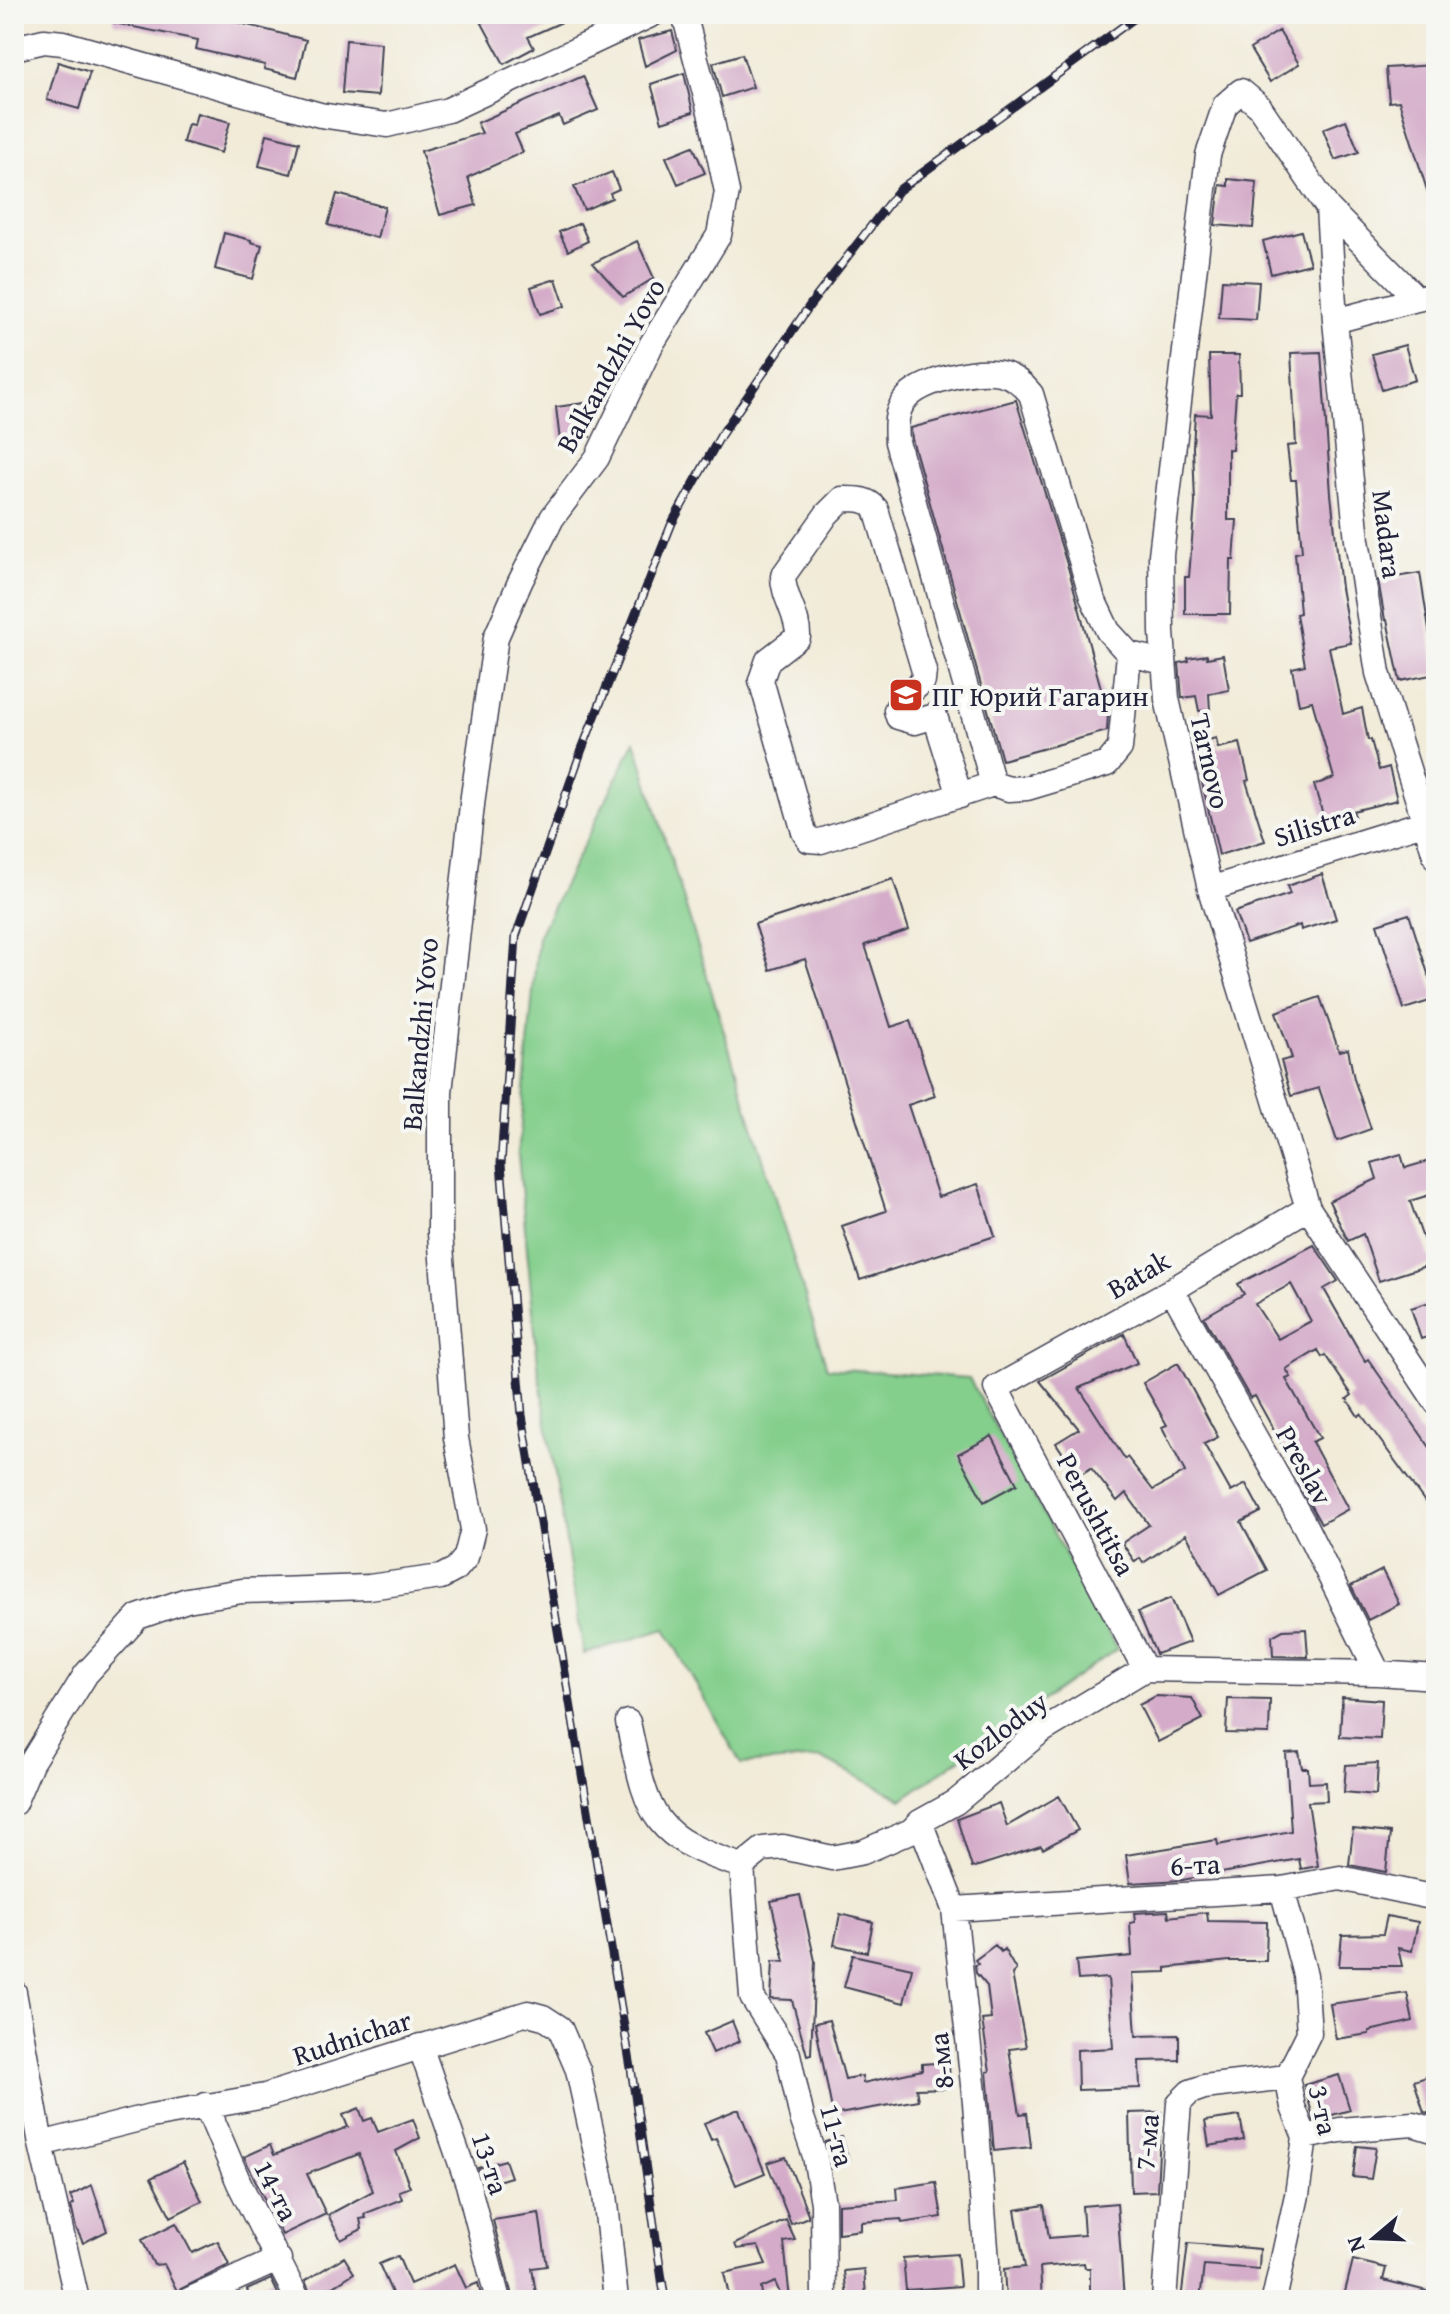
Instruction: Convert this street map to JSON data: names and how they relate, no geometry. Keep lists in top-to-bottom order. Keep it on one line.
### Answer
{"streets":{"street":["Balkandzhi Yovo","Madara","Tarnovo","Silistra","Batak","Preslav","Perushtitsa","Kozloduy","6-та","Rudnichar","8-ма","3-та","11-та","7-ма","13-та","14-та"]},"crossings":[["Madara","Tarnovo"],["Madara","Silistra"],["Tarnovo","Silistra"],["Tarnovo","Batak"],["Batak","Preslav"],["Batak","Perushtitsa"],["Perushtitsa","Kozloduy"],["Kozloduy","8-ма"],["Kozloduy","11-та"],["6-та","8-ма"],["6-та","3-та"],["Rudnichar","13-та"],["Rudnichar","14-та"],["3-та","7-ма"]],"places":{"school or university":["ПГ Юрий Гагарин"]},"north":"left"}
